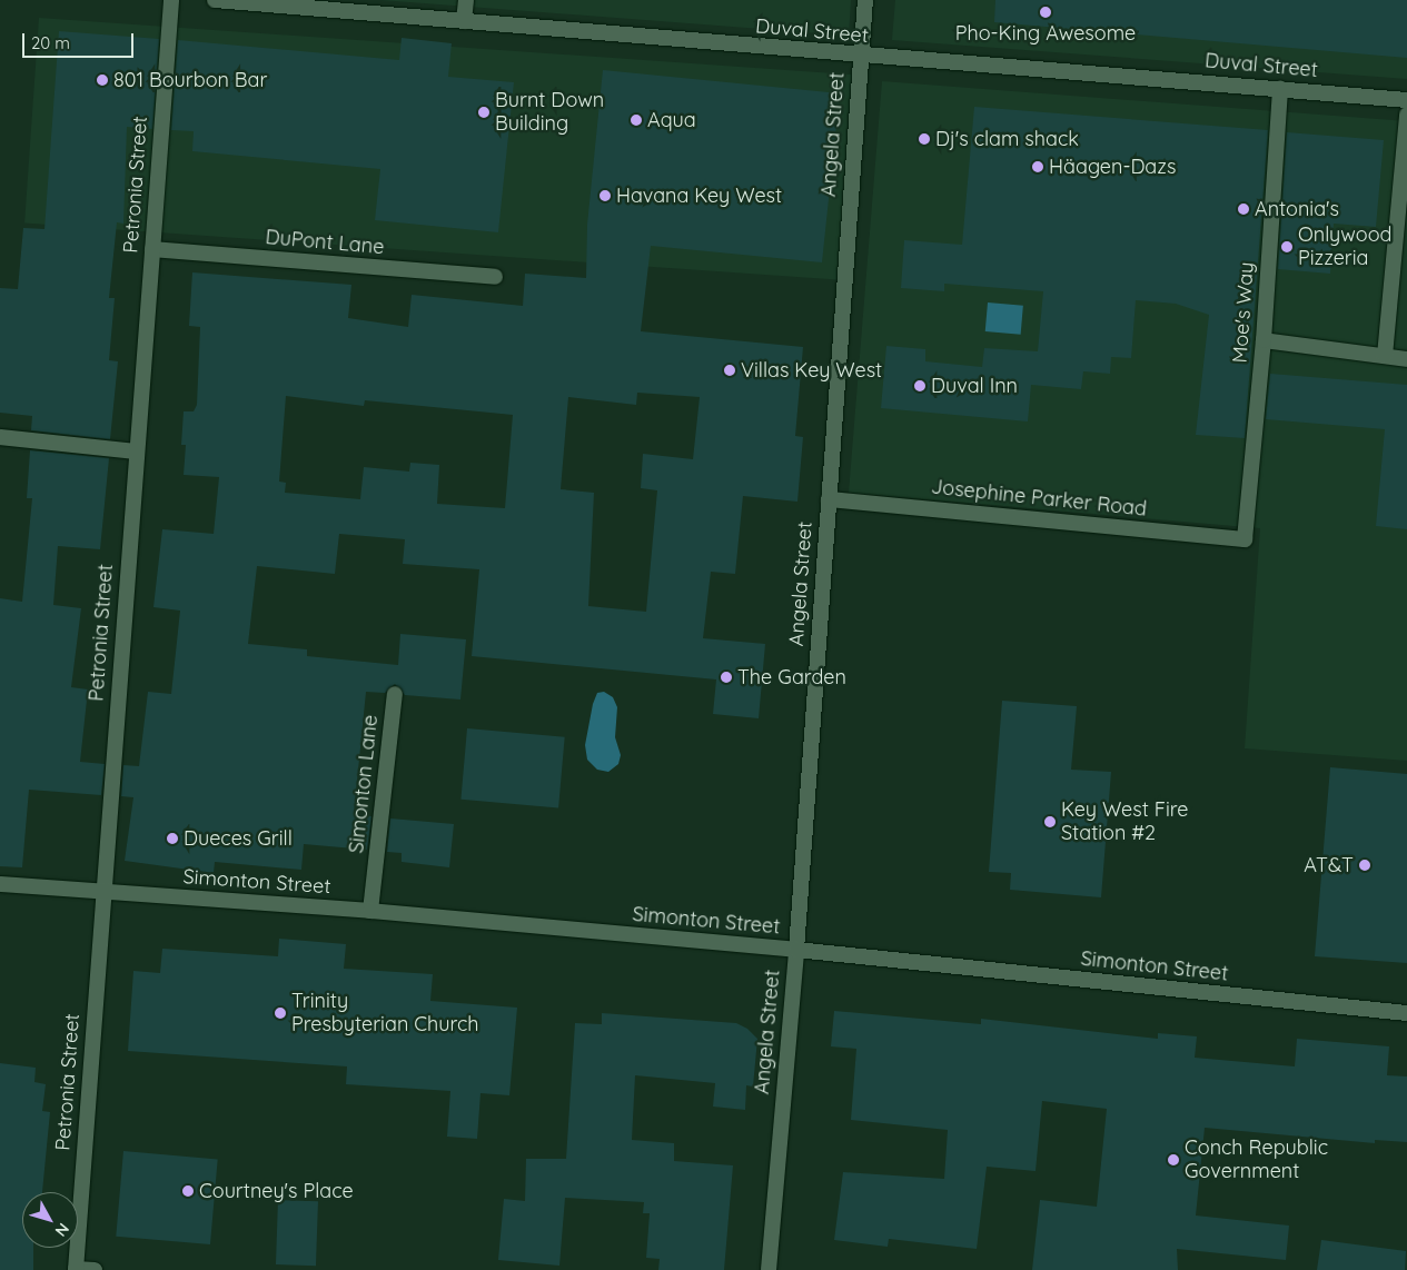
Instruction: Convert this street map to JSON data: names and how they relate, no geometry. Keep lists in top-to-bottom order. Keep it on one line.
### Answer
{"streets":{"street":["Duval Street","Angela Street","Petronia Street","DuPont Lane","Moe's Way","Josephine Parker Road","Simonton Lane","Simonton Street"]},"crossings":[["Duval Street","Angela Street"],["Duval Street","Moe's Way"],["Angela Street","Josephine Parker Road"],["Angela Street","Simonton Street"],["Petronia Street","DuPont Lane"],["Petronia Street","Simonton Street"],["Moe's Way","Josephine Parker Road"],["Simonton Lane","Simonton Street"]],"places":["Pho-King Awesome","801 Bourbon Bar","Burnt Down Building","Aqua","Dj's clam shack","Häagen-Dazs","Havana Key West","Antonia's","Onlywood Pizzeria","Villas Key West","Duval Inn","The Garden","Key West Fire Station #2","Dueces Grill","AT&T","Trinity Presbyterian Church","Conch Republic Government","Courtney's Place"],"scale_bar":"20 m","north":"bottom right"}
